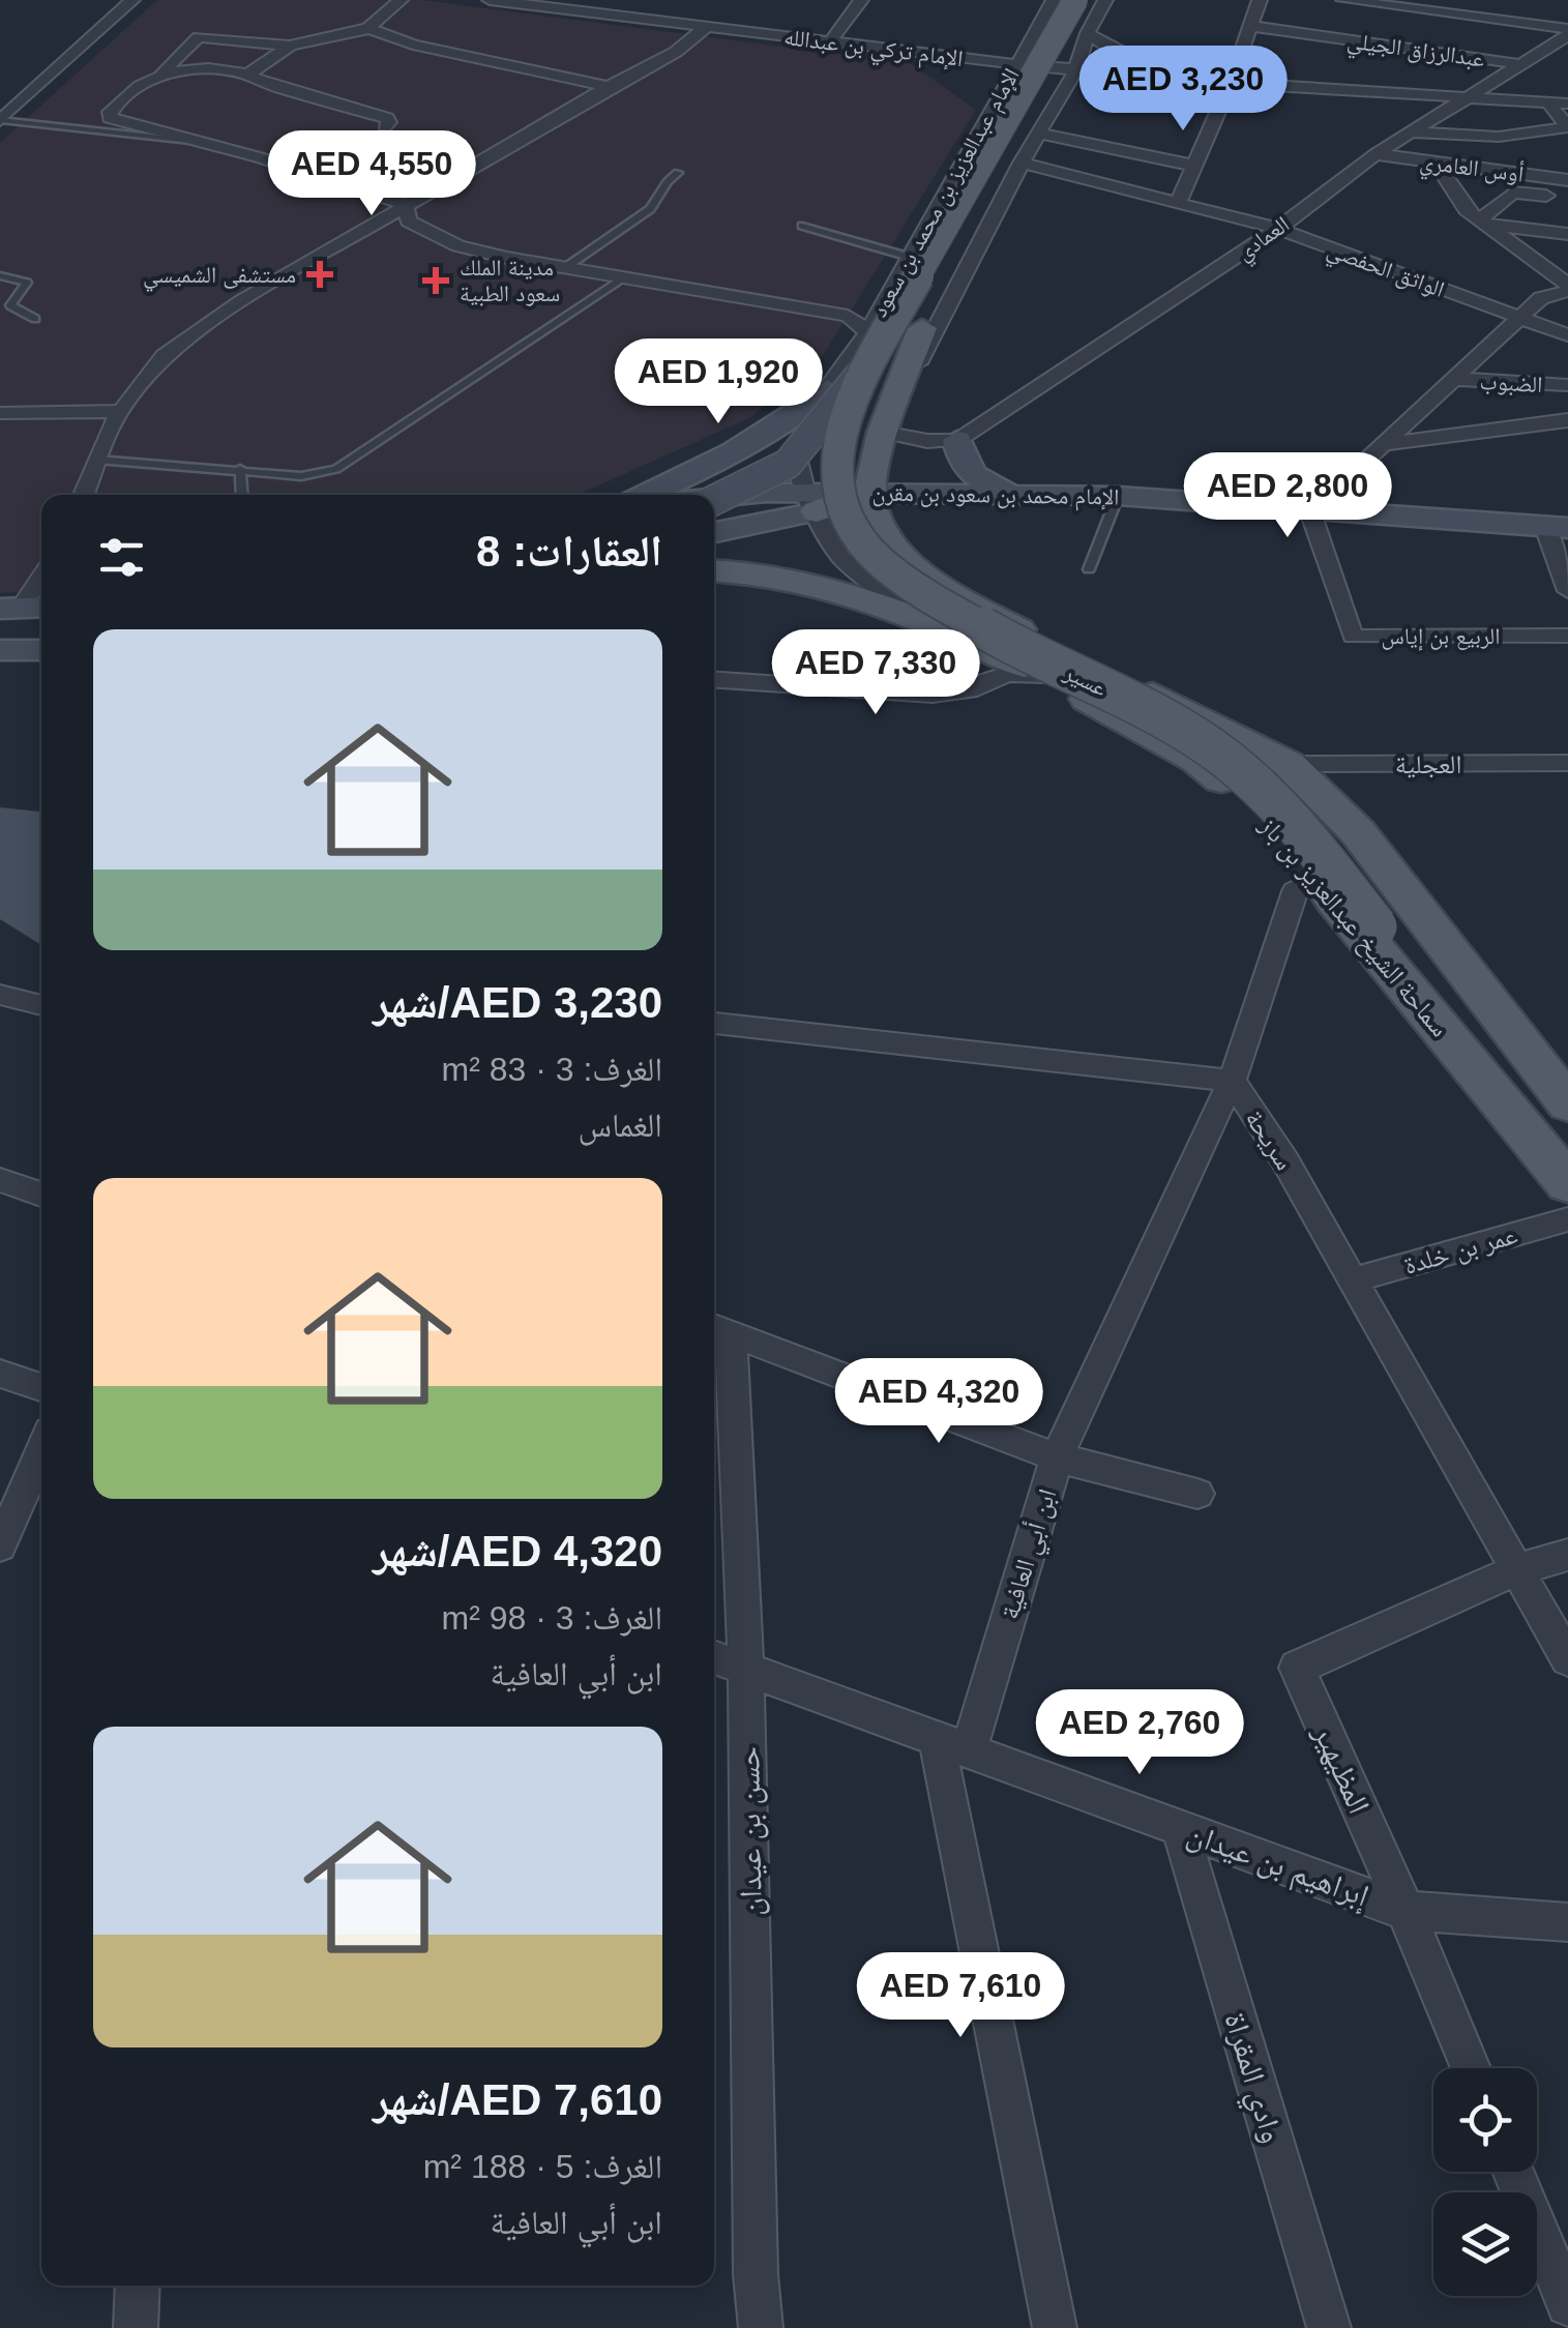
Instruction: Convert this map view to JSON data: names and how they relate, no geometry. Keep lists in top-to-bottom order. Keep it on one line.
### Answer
{"streets":{"main road":["الإمام عبدالعزيز بن محمد بن سعود","عسير","سماحة الشيخ عبدالعزيز بن باز"],"street":["الإمام تركي بن عبدالله","عبدالرزاق الجيلي","أوس العامري","العمادي","الواثق الحفصي","الضبوب","الإمام محمد بن سعود بن مقرن","الربيع بن إياس","العجلية","سريحة","عمر بن خلدة","ابن أبي العافية","المظيهير","حسن بن عيدان","إبراهيم بن عيدان","وادي المقراة"]},"crossings":[["الإمام تركي بن عبدالله","عبدالرزاق الجيلي"],["الإمام تركي بن عبدالله","الإمام عبدالعزيز بن محمد بن سعود"],["الإمام تركي بن عبدالله","العمادي"],["عبدالرزاق الجيلي","العمادي"],["أوس العامري","العمادي"],["الإمام عبدالعزيز بن محمد بن سعود","عسير"],["العمادي","الواثق الحفصي"],["الإمام محمد بن سعود بن مقرن","الربيع بن إياس"],["عسير","سماحة الشيخ عبدالعزيز بن باز"],["سماحة الشيخ عبدالعزيز بن باز","ابن أبي العافية"],["سريحة","عمر بن خلدة"],["سريحة","ابن أبي العافية"],["سريحة","المظيهير"],["ابن أبي العافية","إبراهيم بن عيدان"],["المظيهير","إبراهيم بن عيدان"],["حسن بن عيدان","إبراهيم بن عيدان"],["إبراهيم بن عيدان","وادي المقراة"]],"places":{"health":["مستشفى الشميسي","مدينة الملك سعود الطبية"]},"page":{"price":["AED 3,230","AED 4,550","AED 1,920","AED 2,800","AED 7,330","AED 4,320","AED 2,760","AED 7,610"],"heading":"العقارات: 8","list":[{"name":"AED 3,230/شهر","note":"الغرف: 3 · 83 m² · الغماس"},{"name":"AED 4,320/شهر","note":"الغرف: 3 · 98 m² · ابن أبي العافية"},{"name":"AED 7,610/شهر","note":"الغرف: 5 · 188 m² · ابن أبي العافية"}]}}
